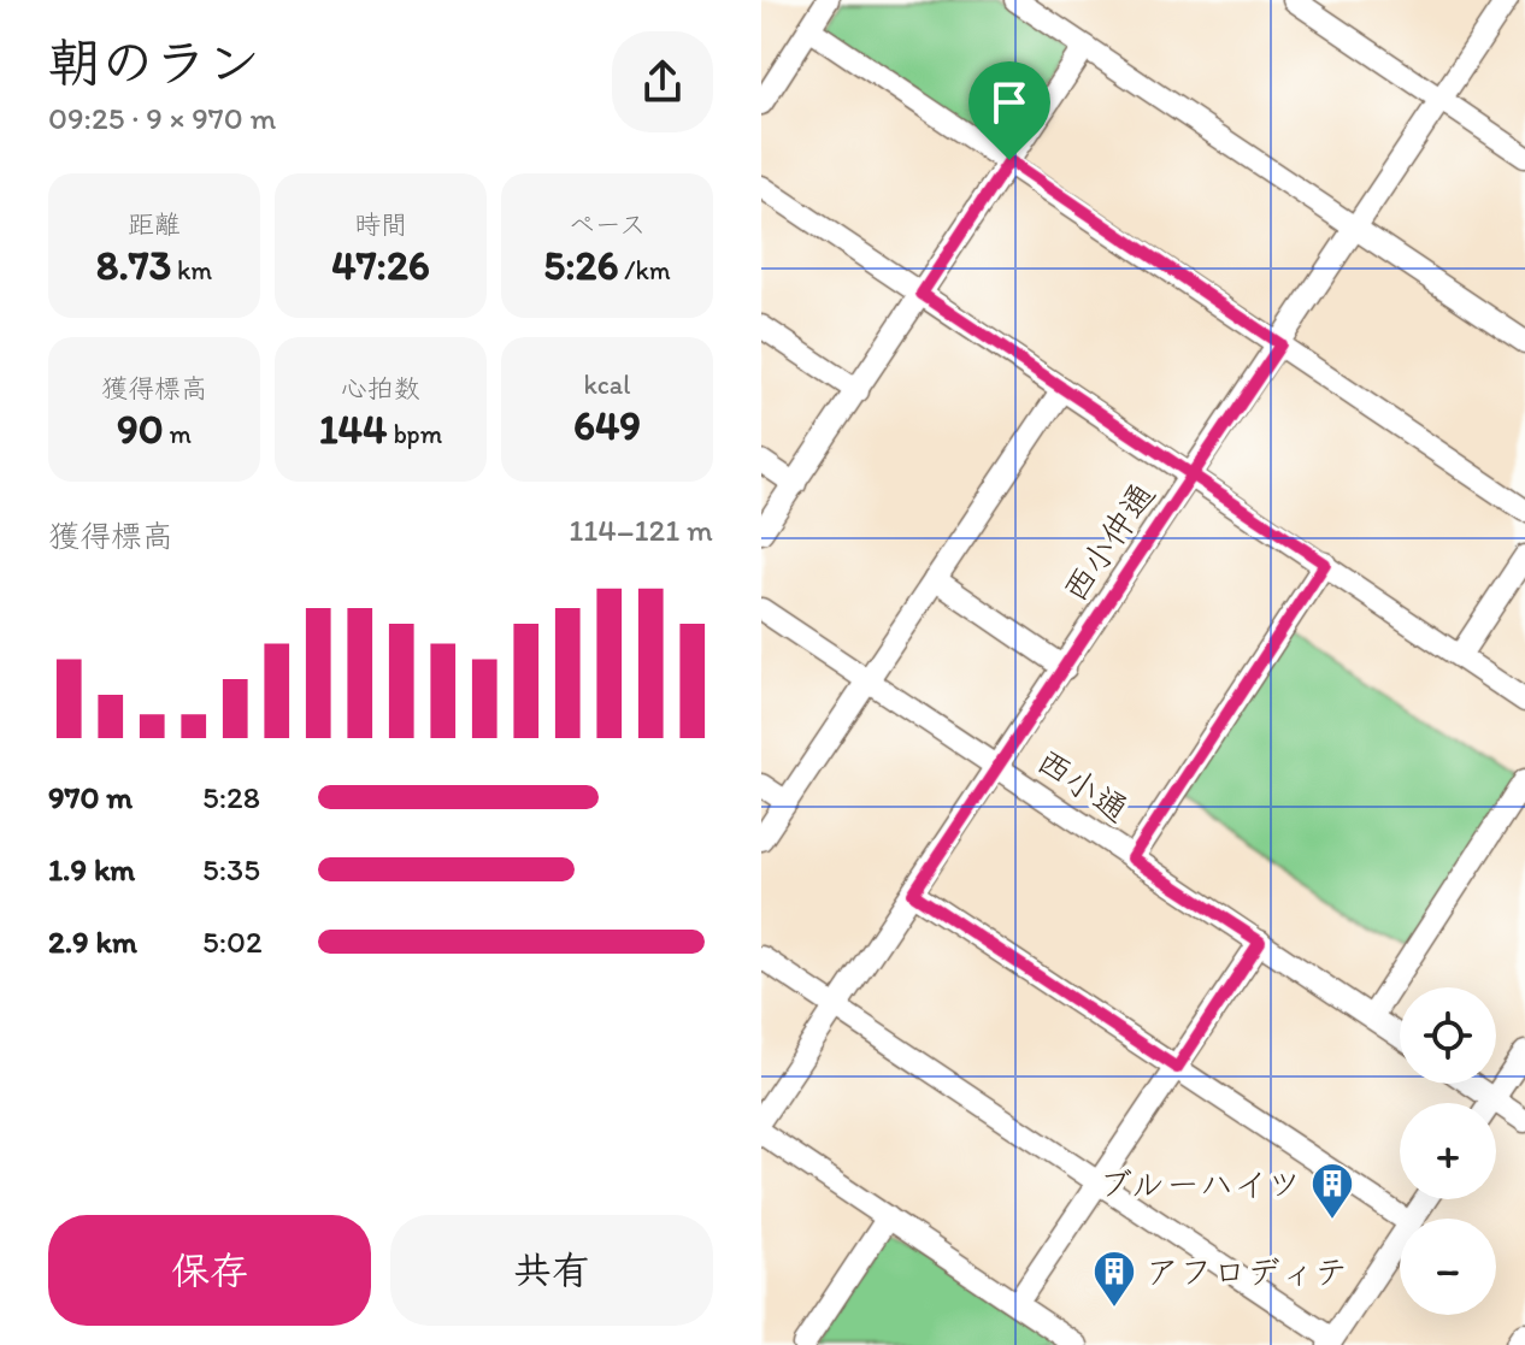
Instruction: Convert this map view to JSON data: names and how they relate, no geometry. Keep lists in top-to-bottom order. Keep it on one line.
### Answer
{"streets":{"street":["西小仲通","西小通"]},"crossings":[["西小仲通","西小通"]],"places":{"building":["ブルーハイツ","アフロディテ"]},"page":{"heading":["朝のラン","09:25 · 9 × 970 m"],"stats":[["距離","8.73 km"],["時間","47:26"],["ペース","5:26 /km"],["獲得標高","90 m"],["心拍数","144 bpm"],["kcal","649"]],"chart":["獲得標高","114–121 m"],"list":[{"name":"970 m","note":"5:28"},{"name":"1.9 km","note":"5:35"},{"name":"2.9 km","note":"5:02"}],"map_buttons":["+","−"],"buttons":["保存","共有"]}}
